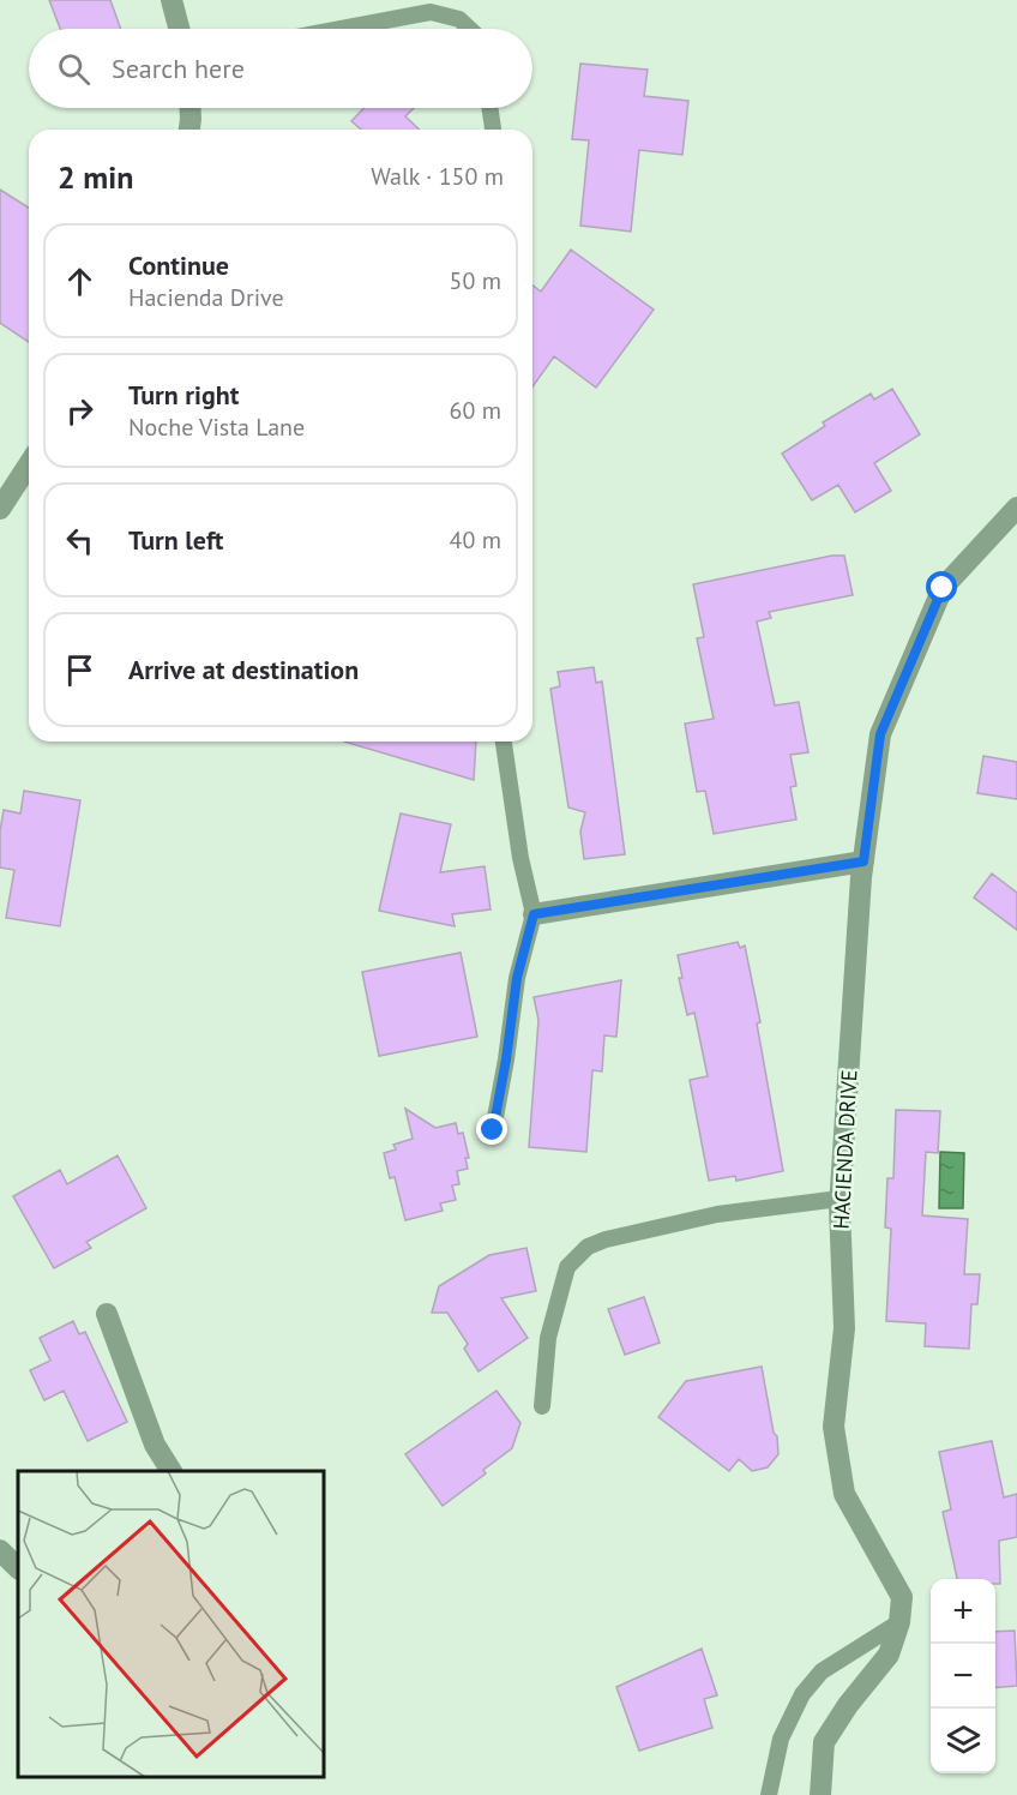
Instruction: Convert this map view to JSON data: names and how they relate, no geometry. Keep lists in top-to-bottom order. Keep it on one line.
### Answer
{"streets":{"street":["HACIENDA DRIVE"]},"page":{"search":"Search here","heading":["2 min","Walk · 150 m"],"list":[["Continue","Hacienda Drive","50 m"],["Turn right","Noche Vista Lane","60 m"],["Turn left","40 m"],"Arrive at destination"],"map_buttons":["+","−"]}}
